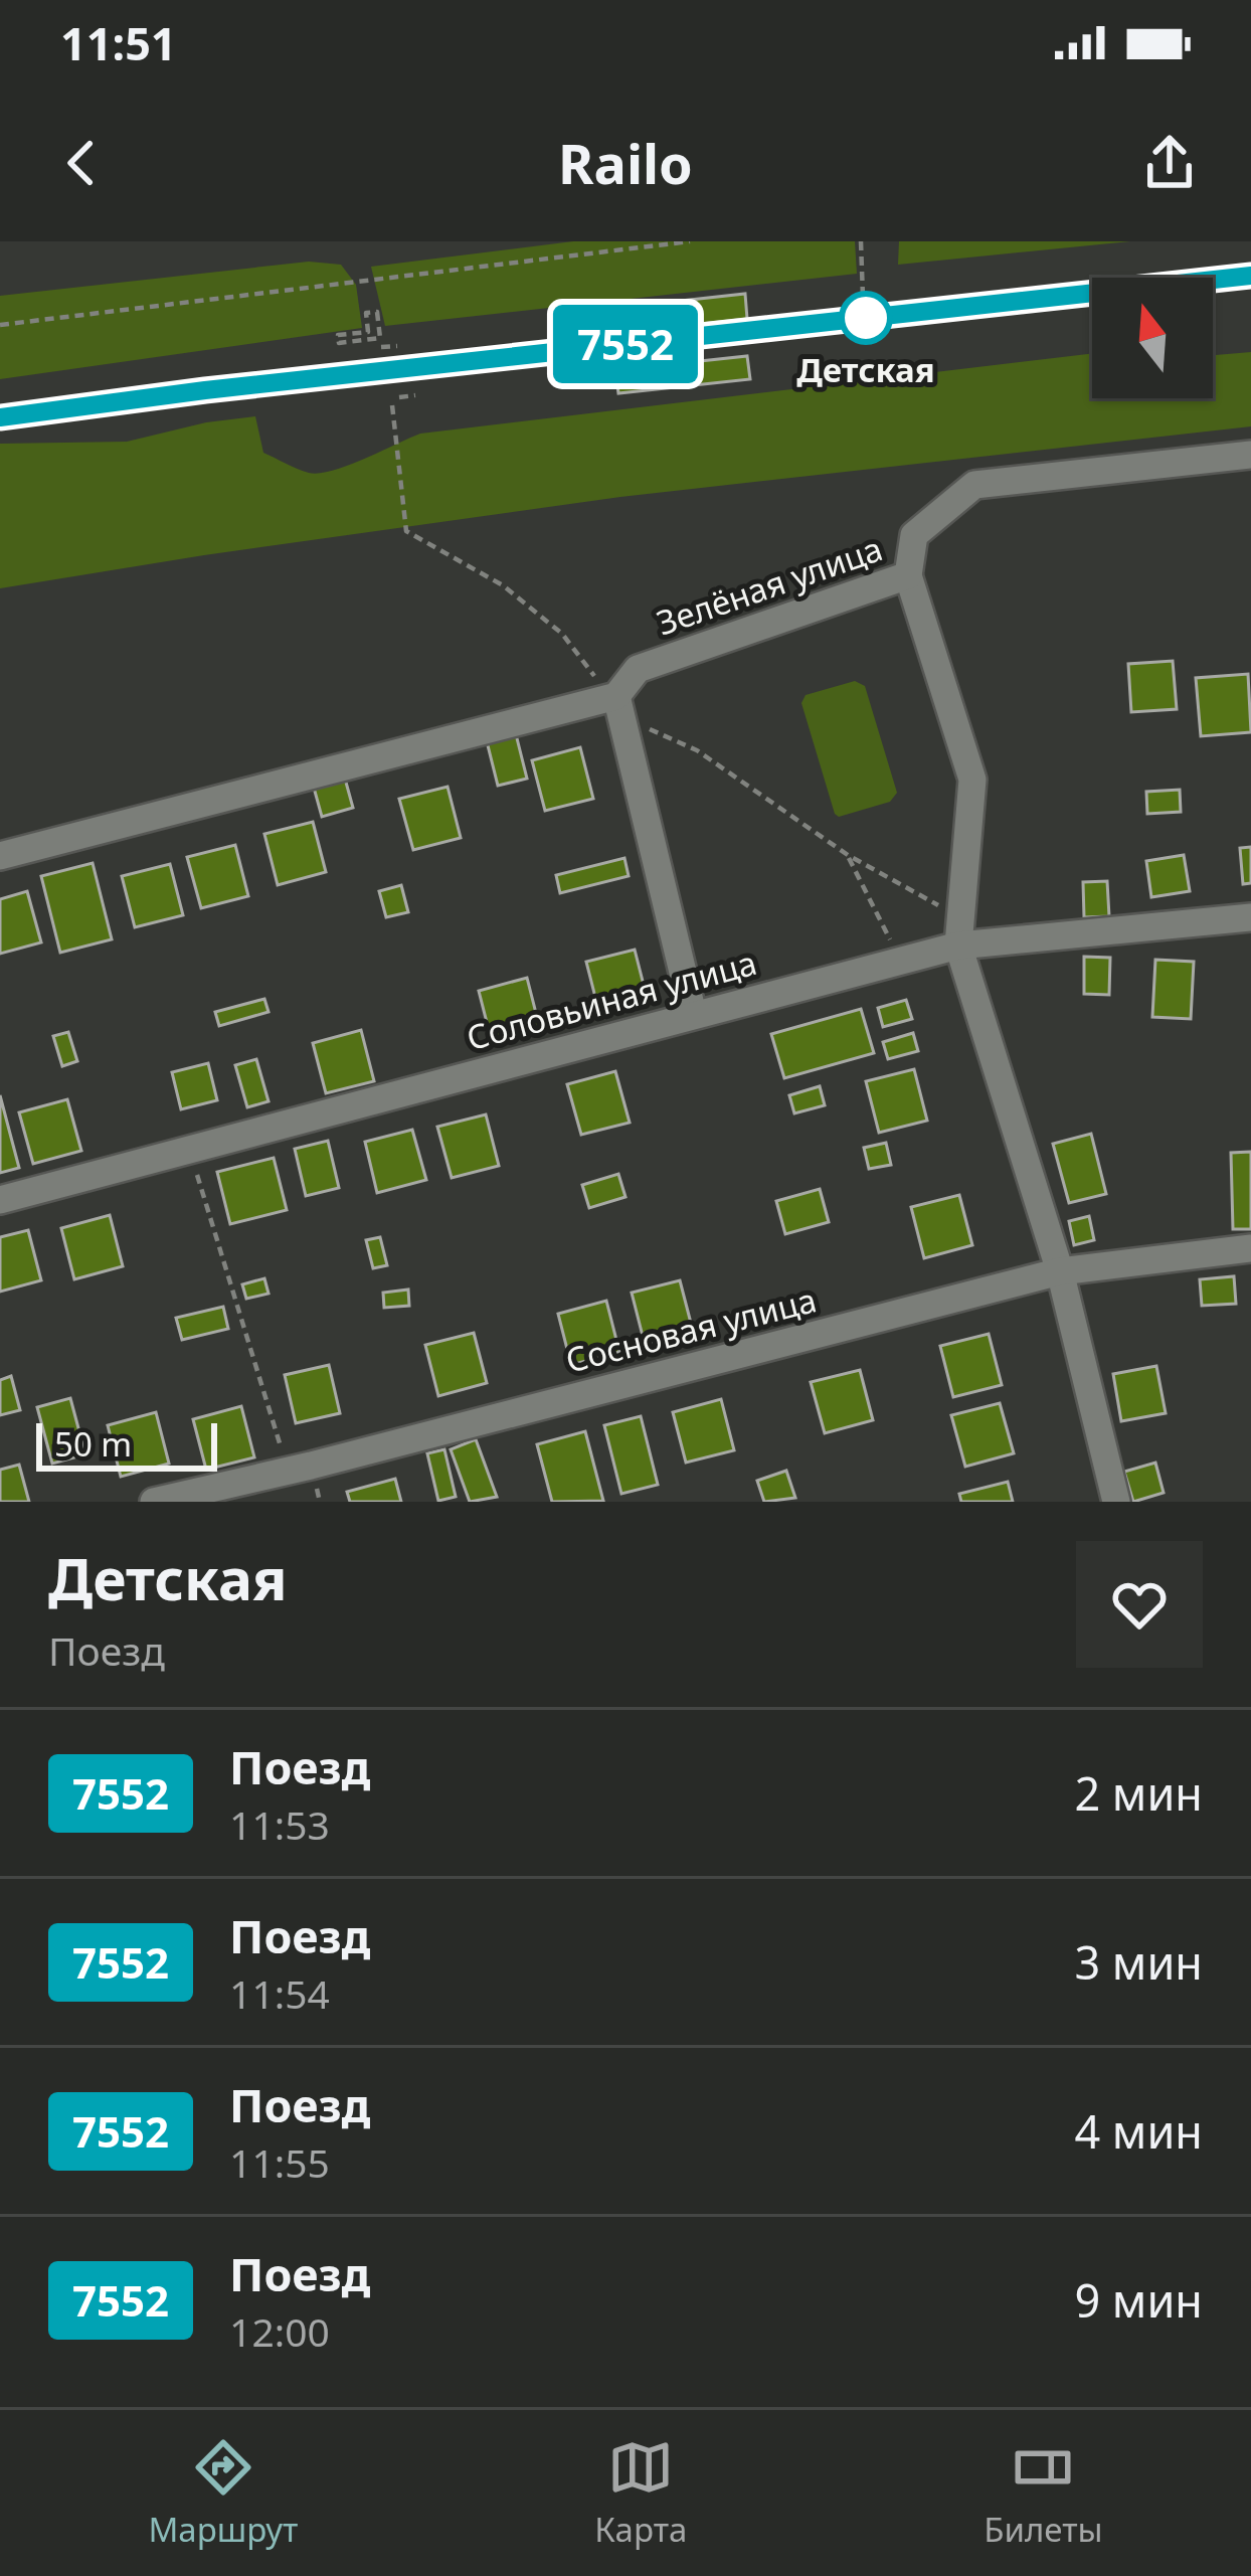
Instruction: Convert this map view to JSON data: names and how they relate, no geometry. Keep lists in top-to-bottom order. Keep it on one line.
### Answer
{"streets":{"street":["Зелёная улица","Соловьиная улица","Сосновая улица"]},"places":["Детская"],"scale_bar":"50 m","north":"top","page":{"status":"11:51","header":"Railo","on_map":"7552","scale":"50 m","heading":["Детская","Поезд"],"list":[{"mark":"7552","name":"Поезд","note":"11:53","value":"2 мин"},{"mark":"7552","name":"Поезд","note":"11:54","value":"3 мин"},{"mark":"7552","name":"Поезд","note":"11:55","value":"4 мин"},{"mark":"7552","name":"Поезд","note":"12:00","value":"9 мин"}],"tabs":["Маршрут","Карта","Билеты"]}}
